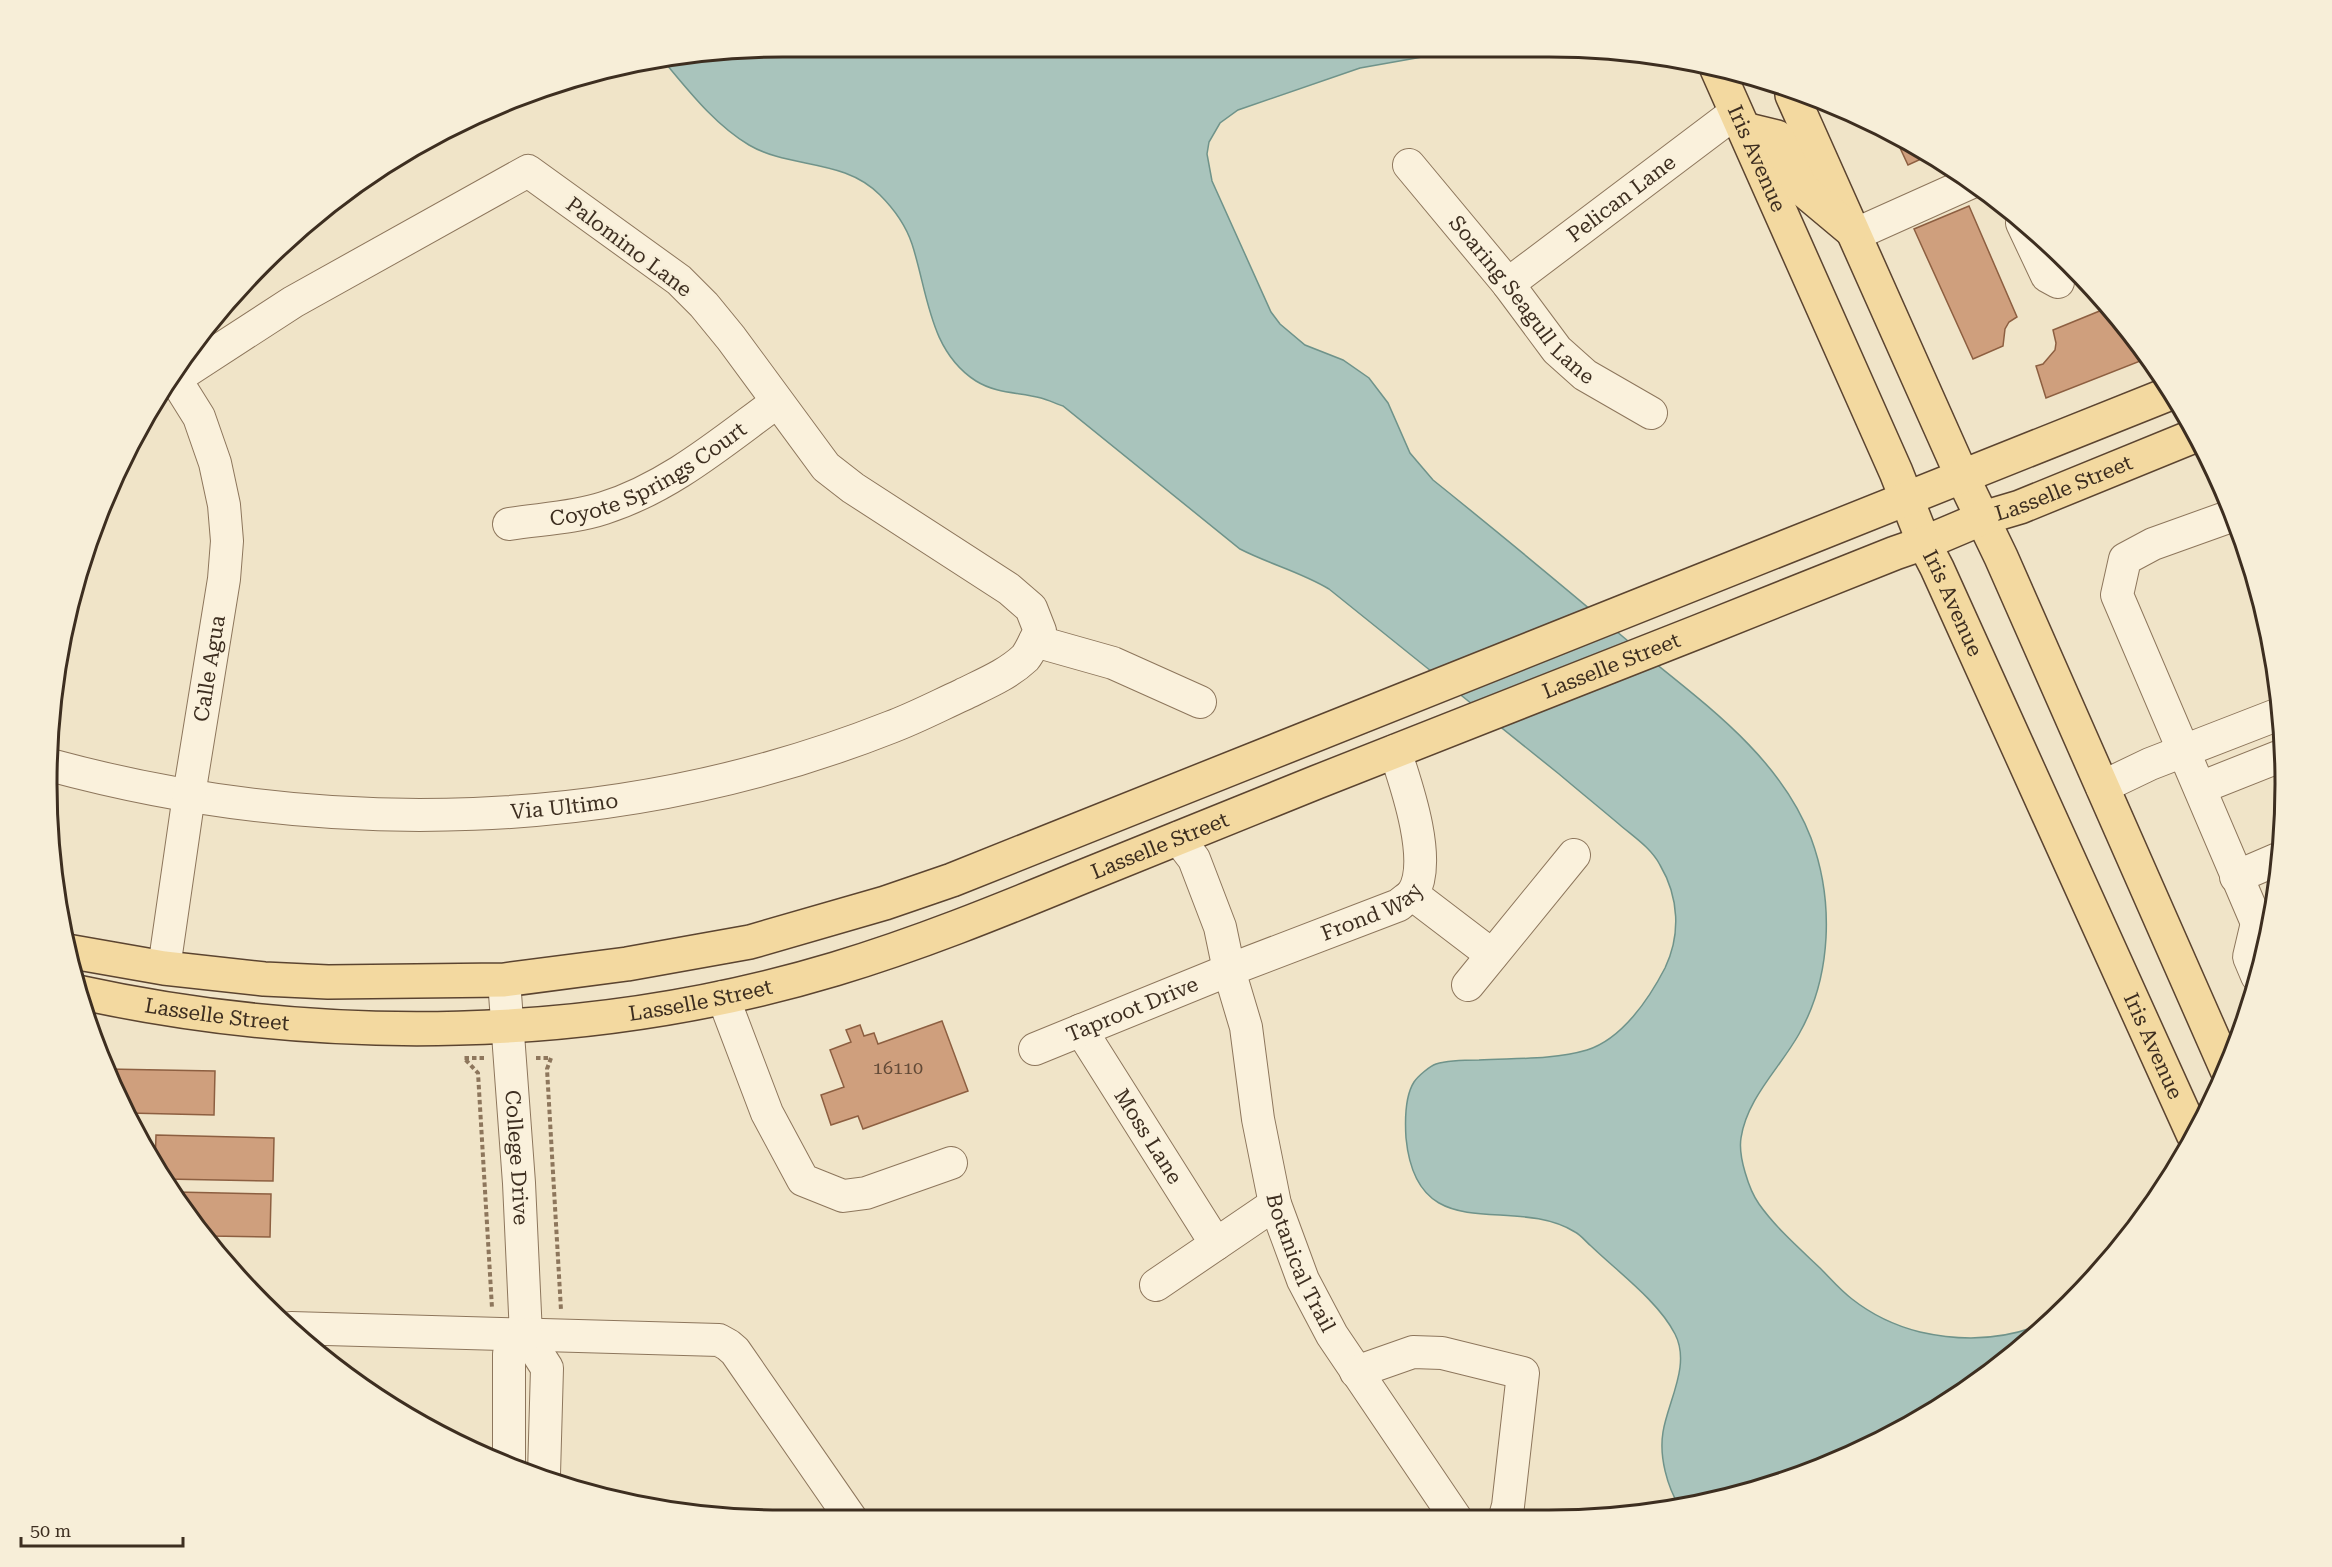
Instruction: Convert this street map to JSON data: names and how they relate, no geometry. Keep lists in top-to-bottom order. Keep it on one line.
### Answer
{"streets":{"main road":["Iris Avenue","Lasselle Street"],"street":["Pelican Lane","Palomino Lane","Soaring Seagull Lane","Coyote Springs Court","Calle Agua","Via Ultimo","Frond Way","Taproot Drive","Moss Lane","College Drive","Botanical Trail"]},"crossings":[["Iris Avenue","Pelican Lane"],["Iris Avenue","Lasselle Street"],["Pelican Lane","Soaring Seagull Lane"],["Palomino Lane","Coyote Springs Court"],["Palomino Lane","Via Ultimo"],["Lasselle Street","Calle Agua"],["Lasselle Street","Frond Way"],["Lasselle Street","College Drive"],["Lasselle Street","Botanical Trail"],["Calle Agua","Via Ultimo"],["Frond Way","Taproot Drive"],["Frond Way","Botanical Trail"],["Taproot Drive","Moss Lane"],["Taproot Drive","Botanical Trail"]],"house_numbers":["16110"],"scale_bar":"50 m"}
